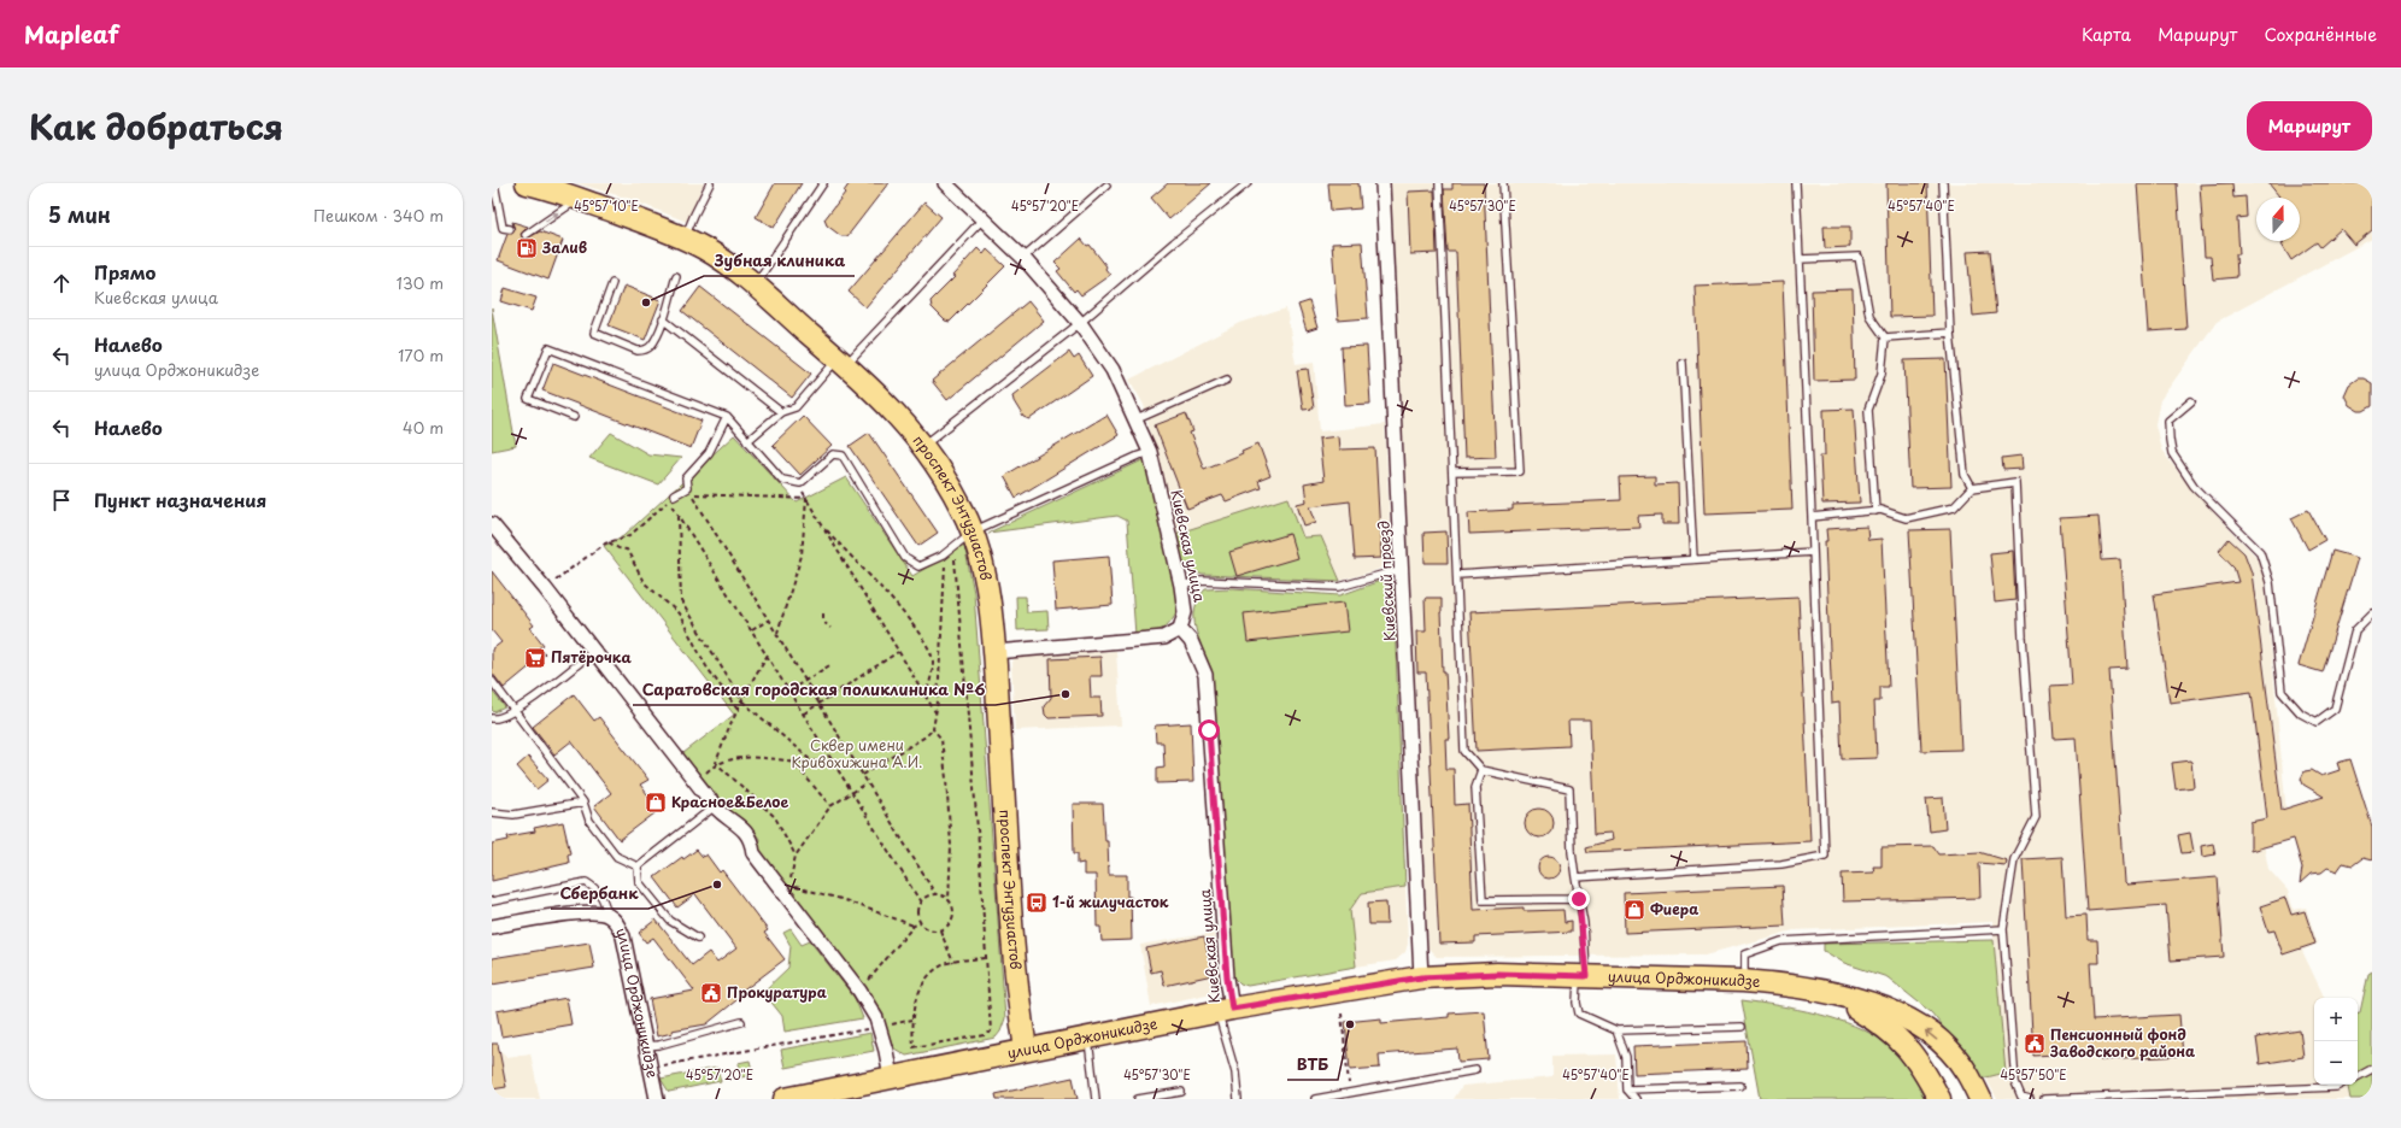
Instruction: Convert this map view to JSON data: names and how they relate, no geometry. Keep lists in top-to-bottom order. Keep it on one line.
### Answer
{"streets":{"main road":["проспект Энтузиастов","улица Орджоникидзе"],"street":["Киевская улица","Киевский проезд"]},"crossings":[["проспект Энтузиастов","улица Орджоникидзе"],["Киевская улица","улица Орджоникидзе"],["Киевский проезд","улица Орджоникидзе"]],"parks":["Сквер имени Кривохижина А.И."],"places":{"fuel station":["Залив"],"other":["Зубная клиника","Саратовская городская поликлиника №6","Сбербанк","ВТБ"],"supermarket":["Пятёрочка"],"shop":["Красное&Белое","Фиера"],"bus stop":["1-й жилучасток"],"public building":["Прокуратура","Пенсионный фонд Заводского района"]},"north":"top","page":{"header":"Mapleaf","nav":["Карта","Маршрут","Сохранённые"],"title":"Как добраться","buttons":"Маршрут","heading":["5 мин","Пешком · 340 m"],"list":[["Прямо","Киевская улица","130 m"],["Налево","улица Орджоникидзе","170 m"],["Налево","40 m"],"Пункт назначения"],"map_buttons":["+","−"]},"coordinates":["45°57'20\"E","45°57'30\"E","45°57'40\"E","45°57'10\"E","45°57'50\"E"]}
